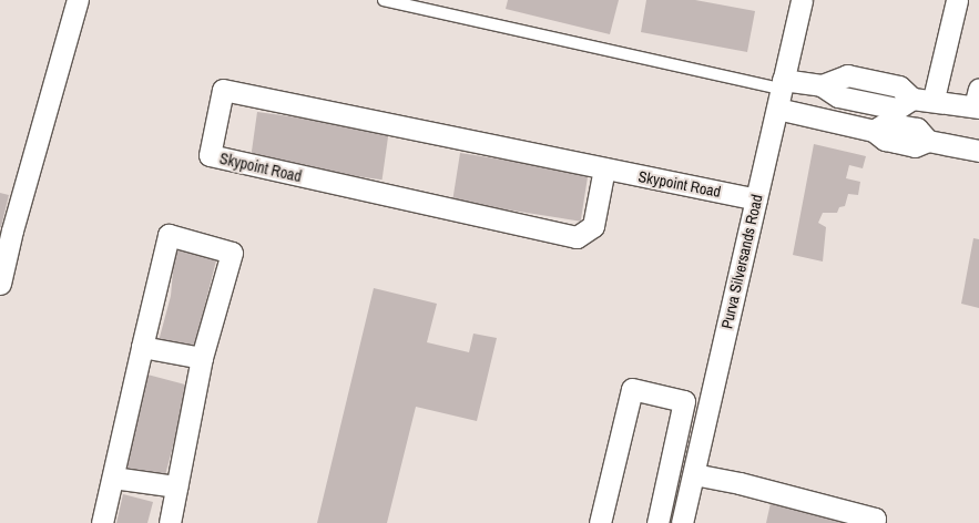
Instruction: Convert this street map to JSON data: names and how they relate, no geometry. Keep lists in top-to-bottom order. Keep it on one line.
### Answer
{"streets":{"street":["Skypoint Road","Purva Silversands Road"]},"crossings":[["Skypoint Road","Purva Silversands Road"]]}
